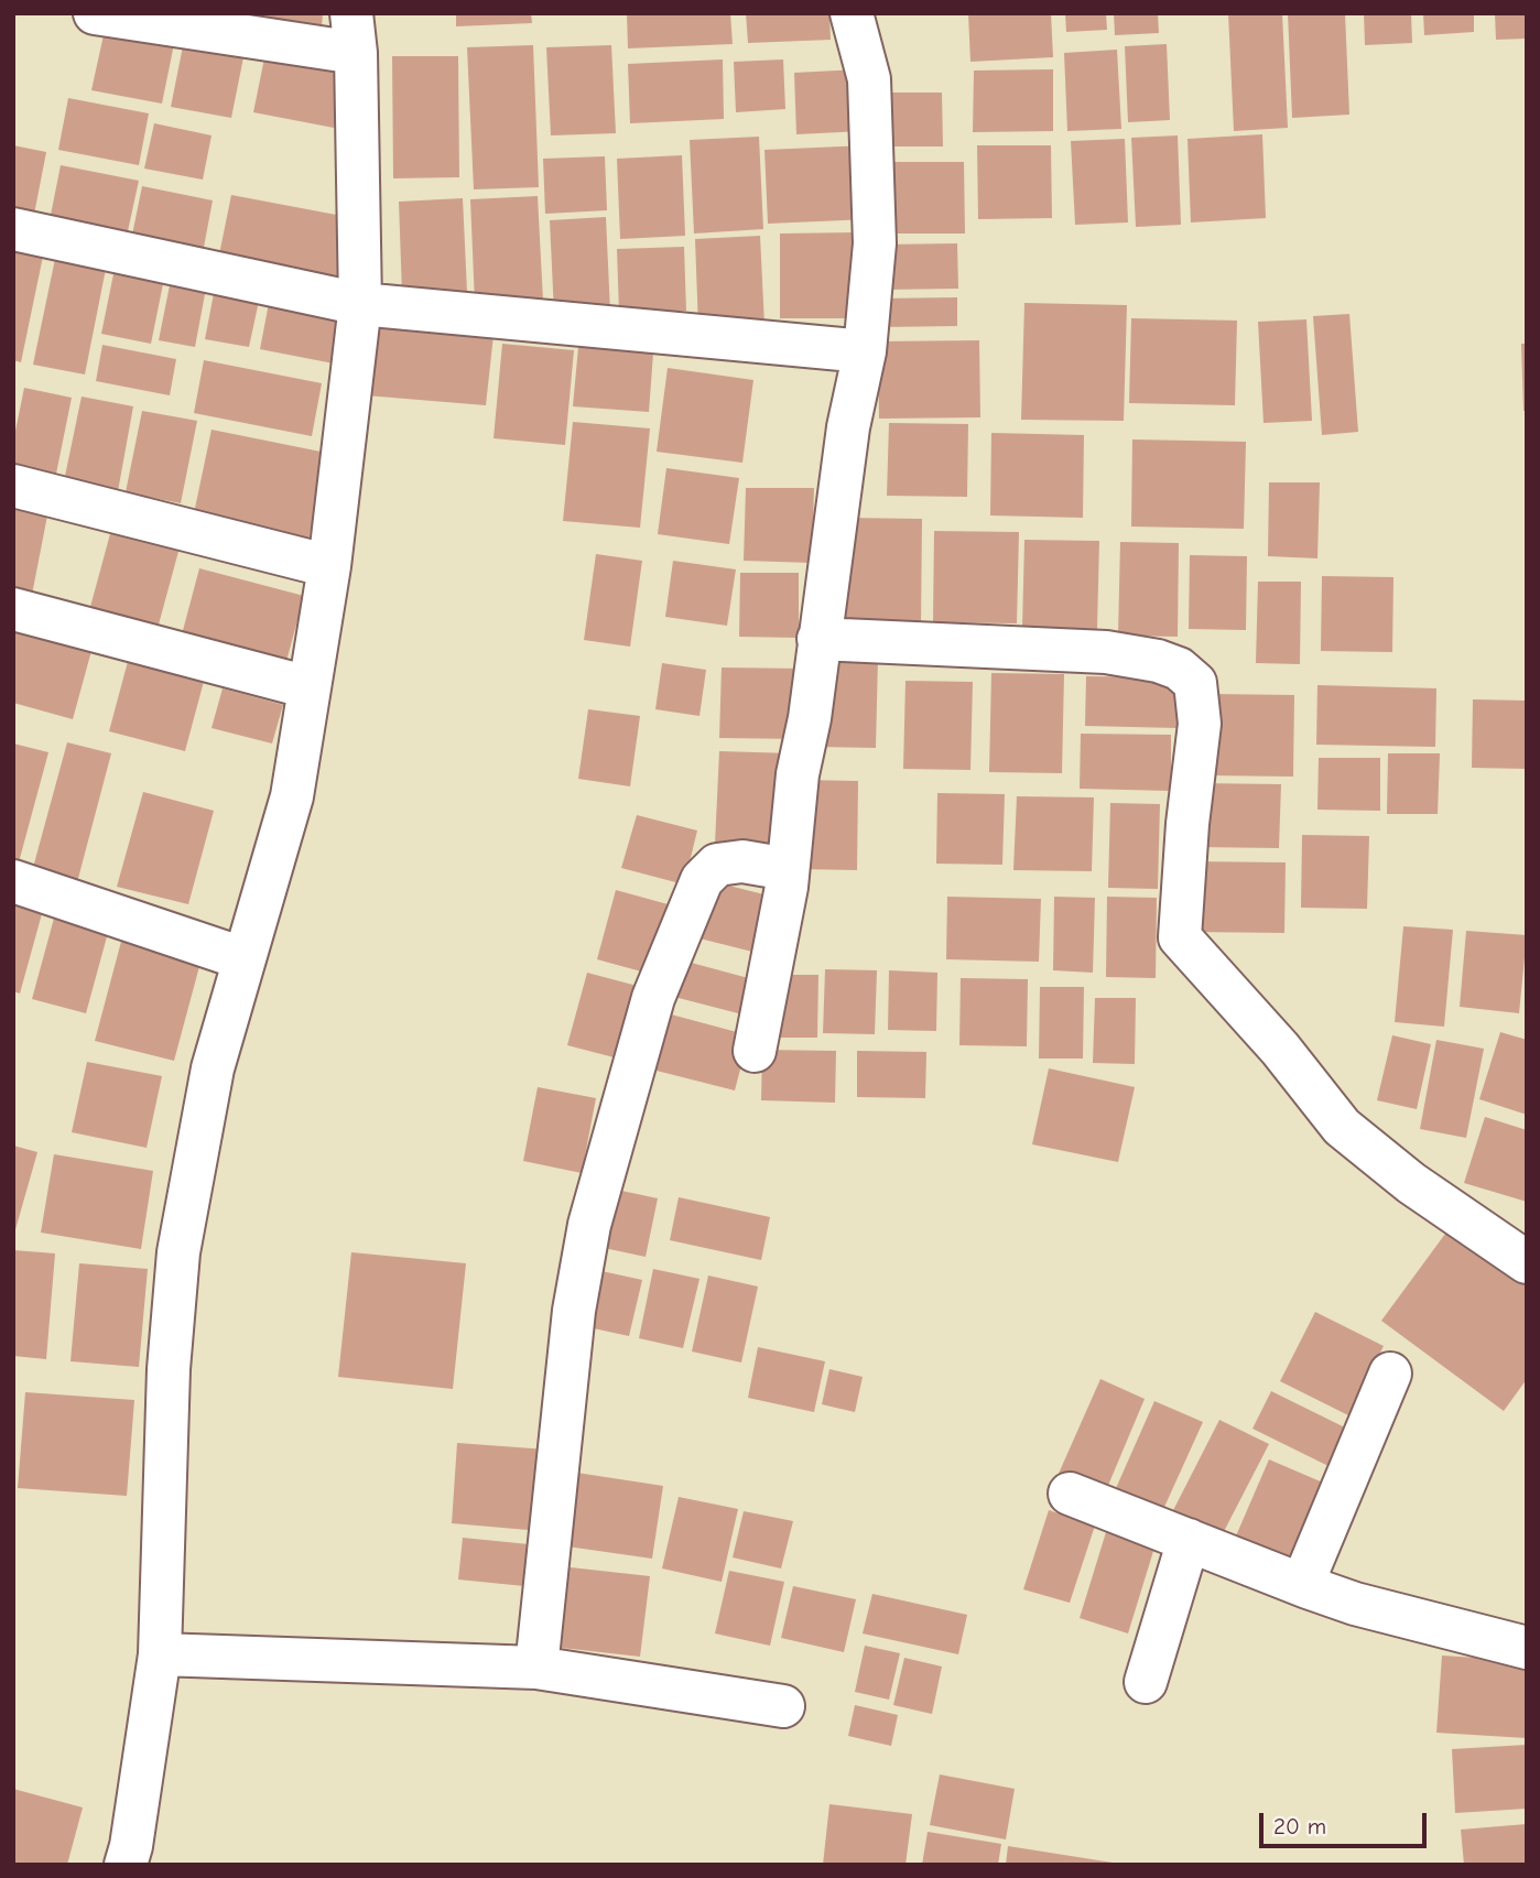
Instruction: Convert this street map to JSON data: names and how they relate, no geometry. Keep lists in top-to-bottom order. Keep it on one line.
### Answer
{"scale_bar":"20 m"}
